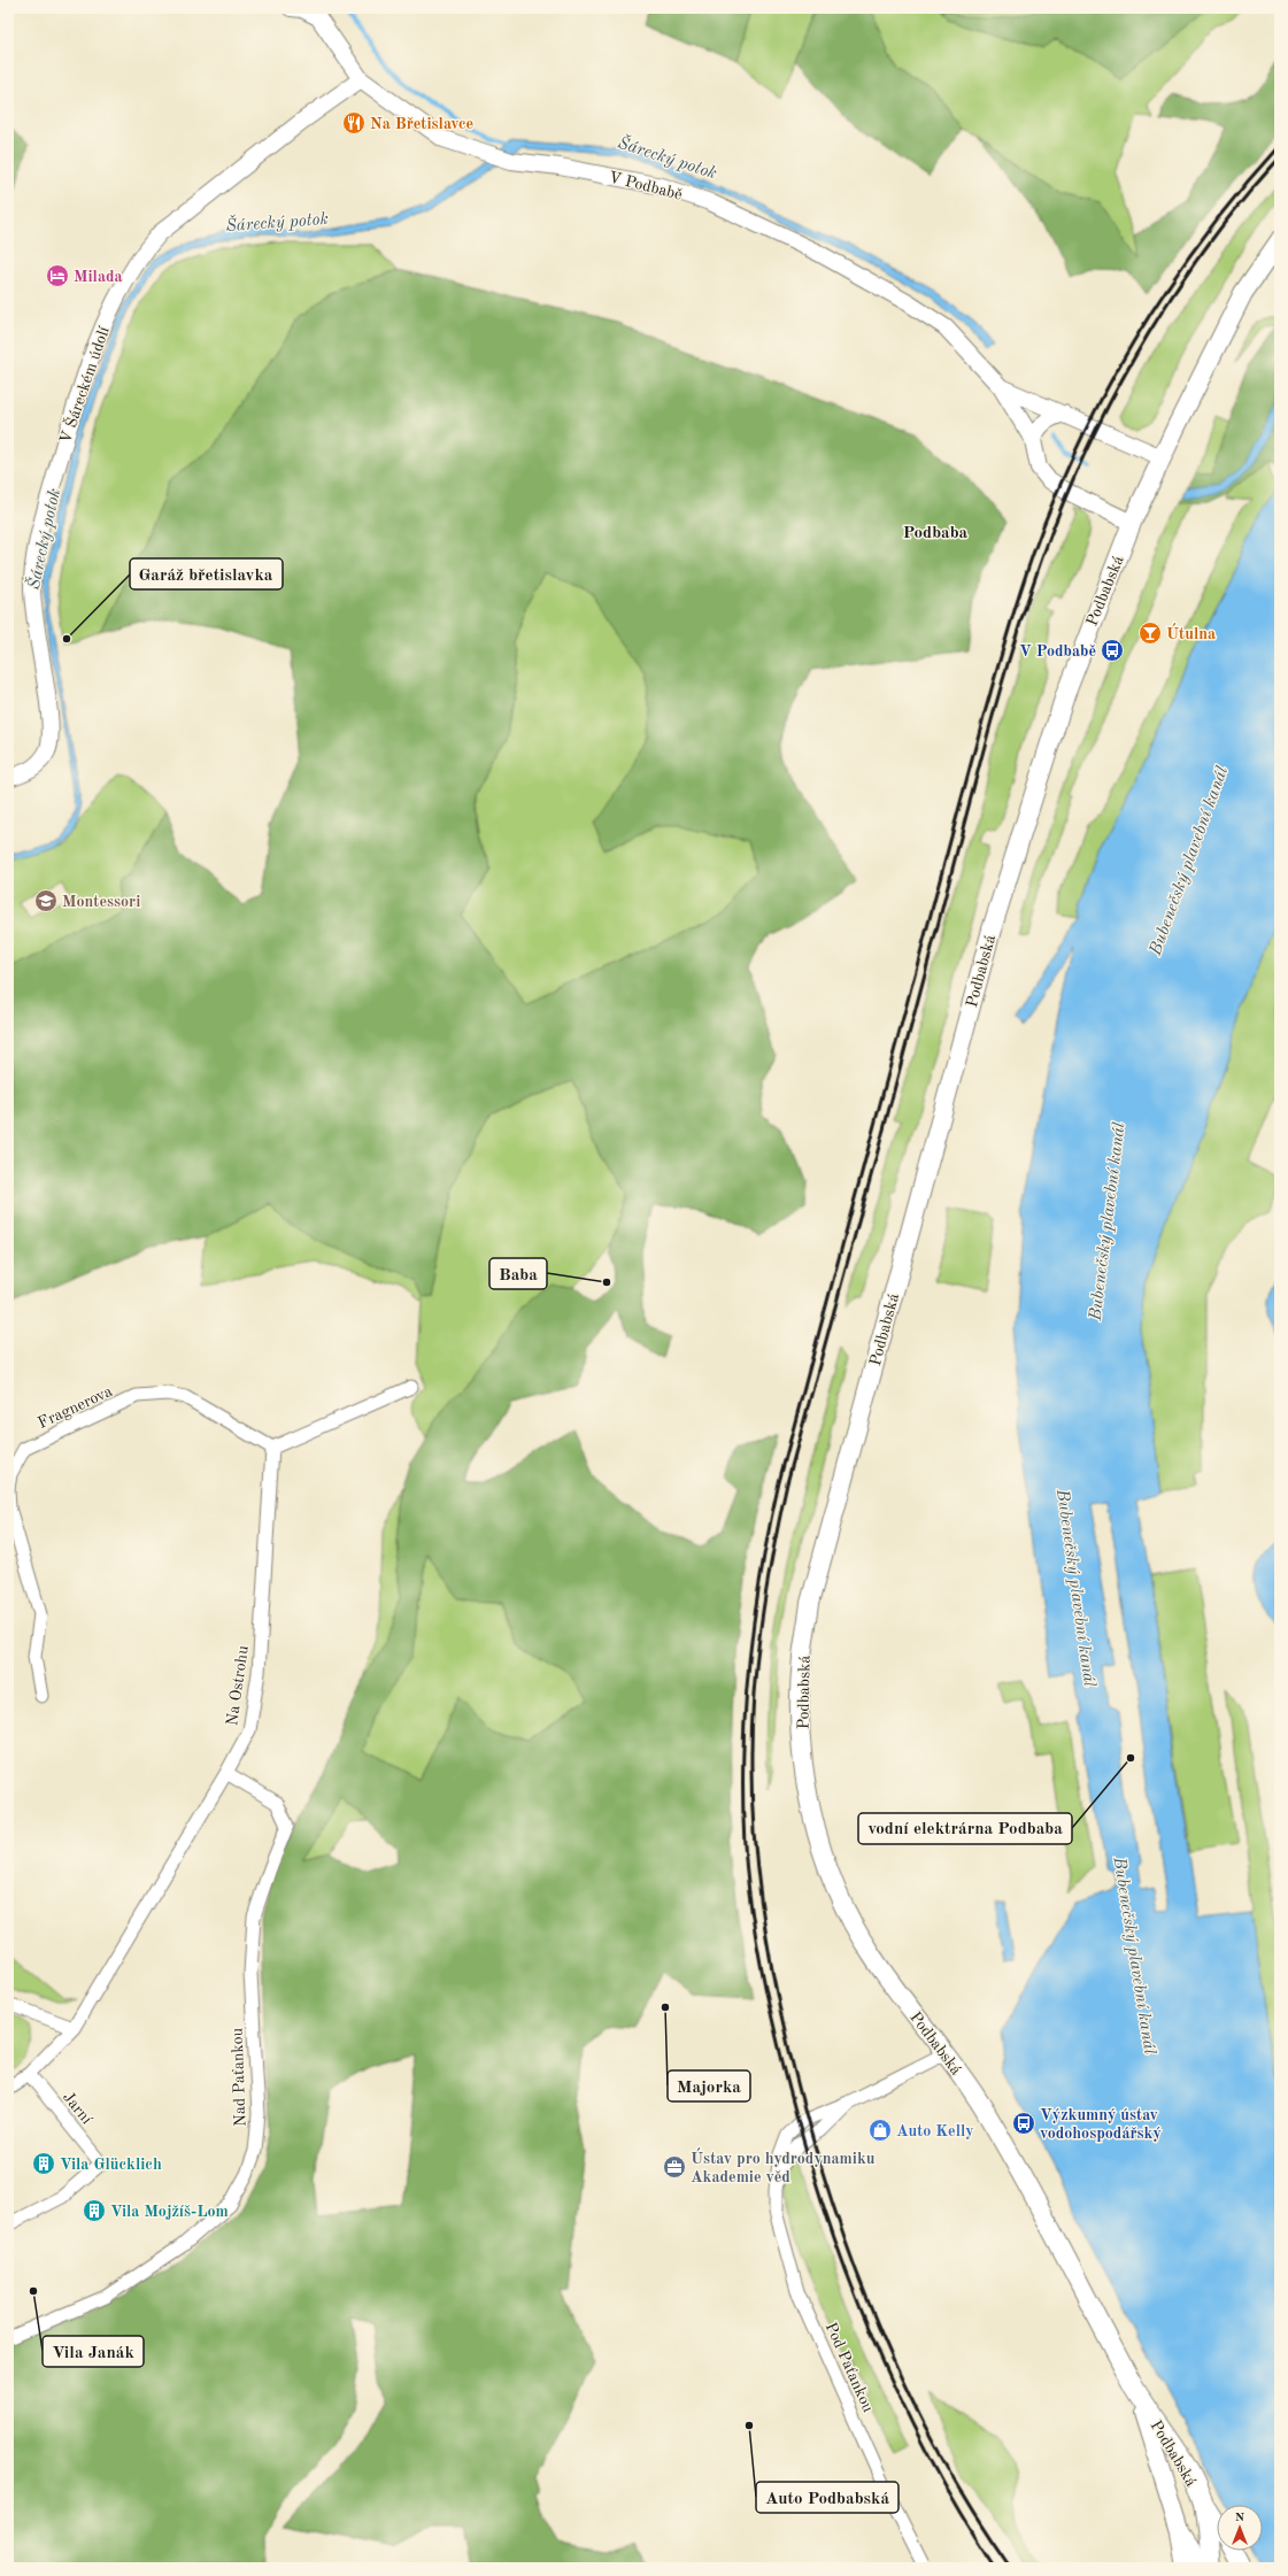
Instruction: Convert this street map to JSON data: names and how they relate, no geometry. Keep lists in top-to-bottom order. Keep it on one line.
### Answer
{"streets":{"main road":["Podbabská"],"street":["V Podbabě","V Šáreckém údolí","Fragnerova","Na Ostrohu","Nad Paťankou","Jarní","Pod Paťankou"]},"crossings":[["V Podbabě","V Šáreckém údolí"],["V Podbabě","Podbabská"],["Podbabská","Pod Paťankou"],["Fragnerova","Na Ostrohu"],["Na Ostrohu","Nad Paťankou"],["Na Ostrohu","Jarní"]],"districts":["Podbaba"],"water":["Šárecký potok","Bubenečský plavební kanál"],"places":{"restaurant":["Na Břetislavce"],"hotel":["Milada"],"bar":["Útulna"],"other":["Garáž břetislavka","Baba","vodní elektrárna Podbaba","Majorka","Vila Janák","Auto Podbabská"],"bus stop":["V Podbabě","Výzkumný ústav vodohospodářský"],"school or university":["Montessori"],"shop":["Auto Kelly"],"building":["Vila Glücklich","Vila Mojžíš-Lom"],"office":["Ústav pro hydrodynamiku Akademie věd"]},"north":"top"}
